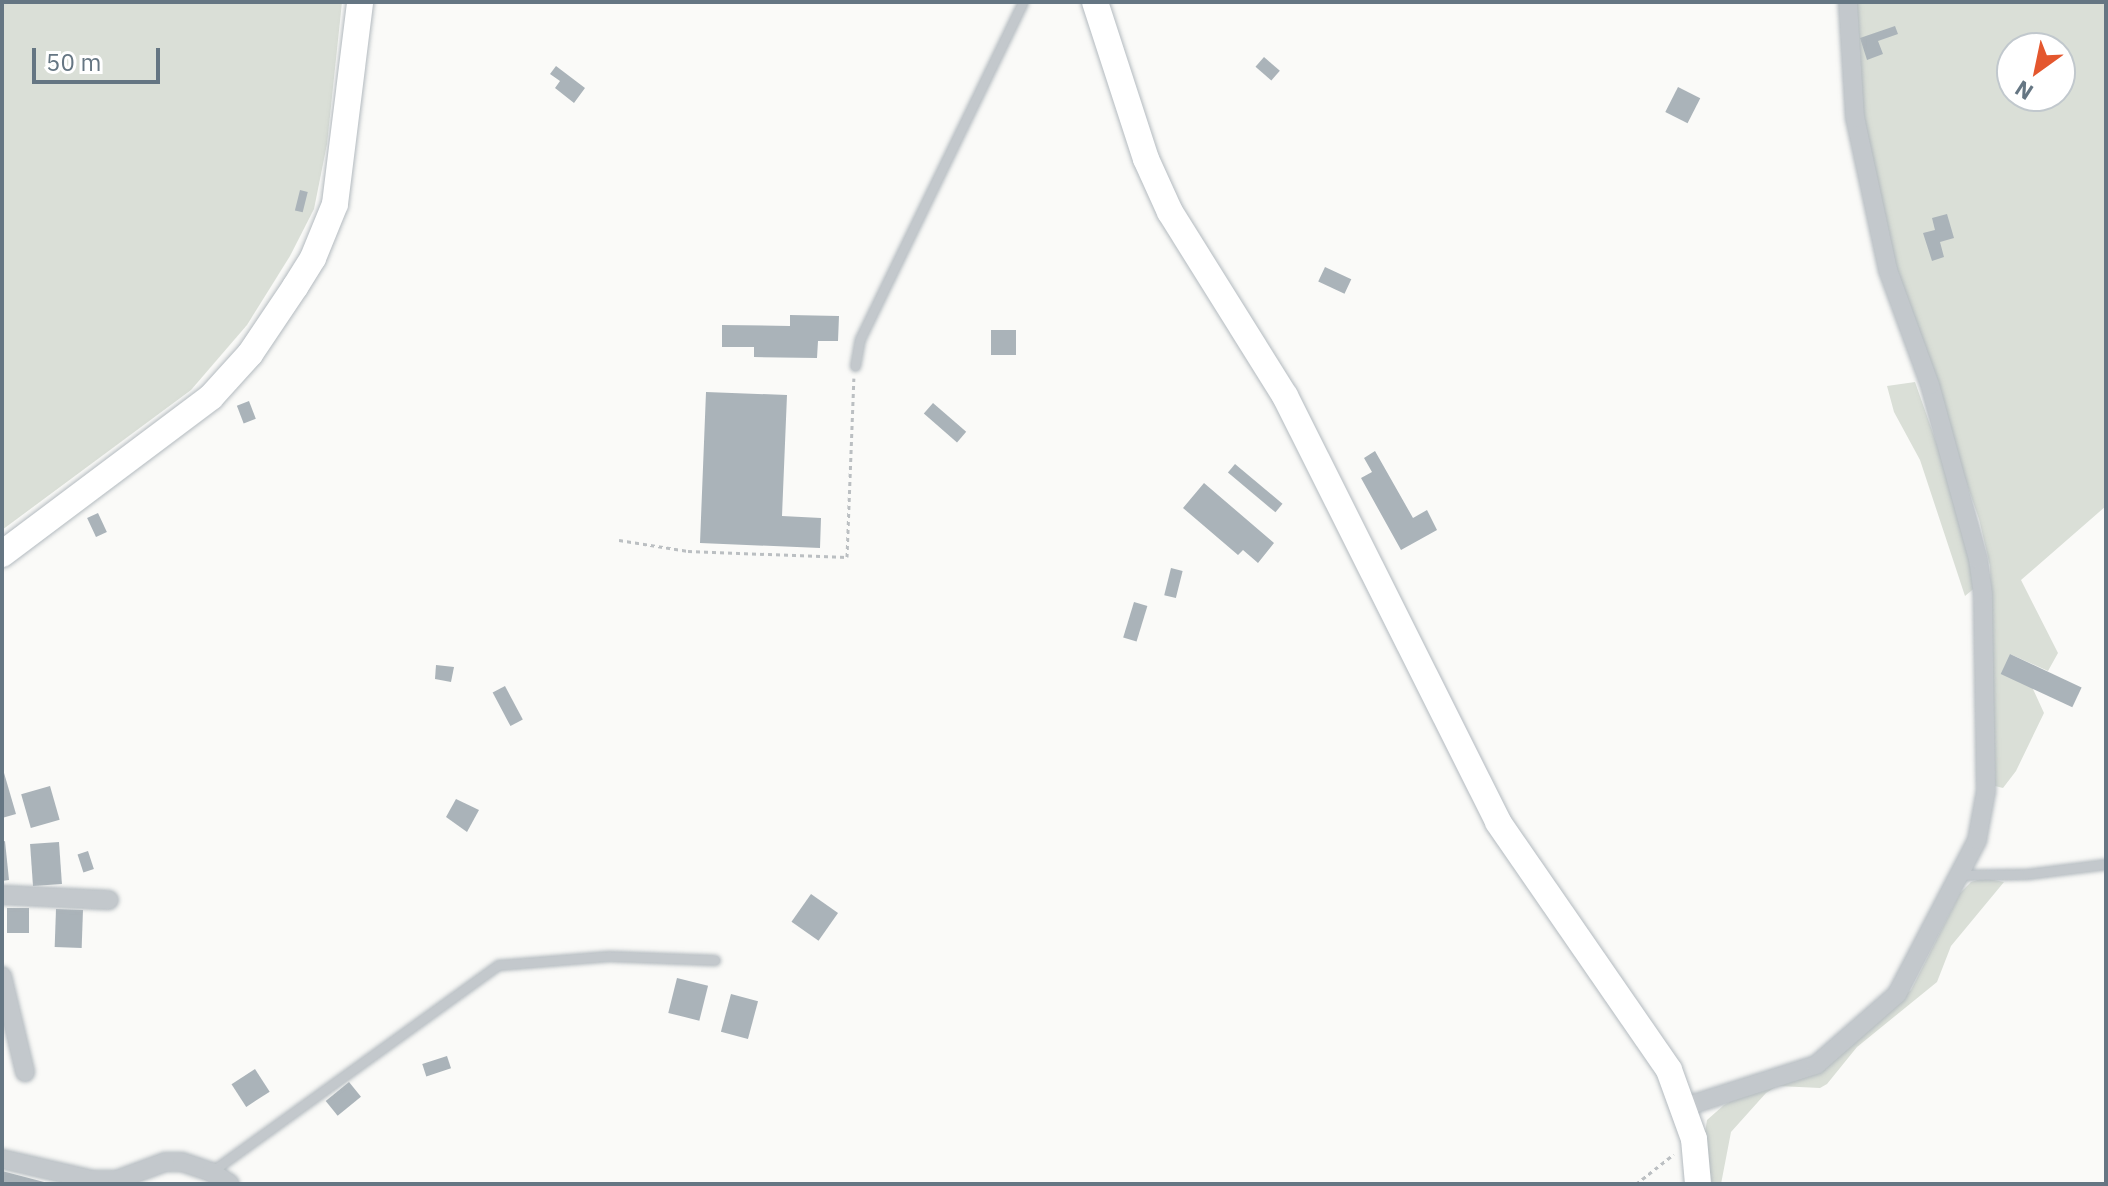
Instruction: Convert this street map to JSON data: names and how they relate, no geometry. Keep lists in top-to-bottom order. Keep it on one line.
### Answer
{"scale_bar":"50 m","north":"bottom left"}
